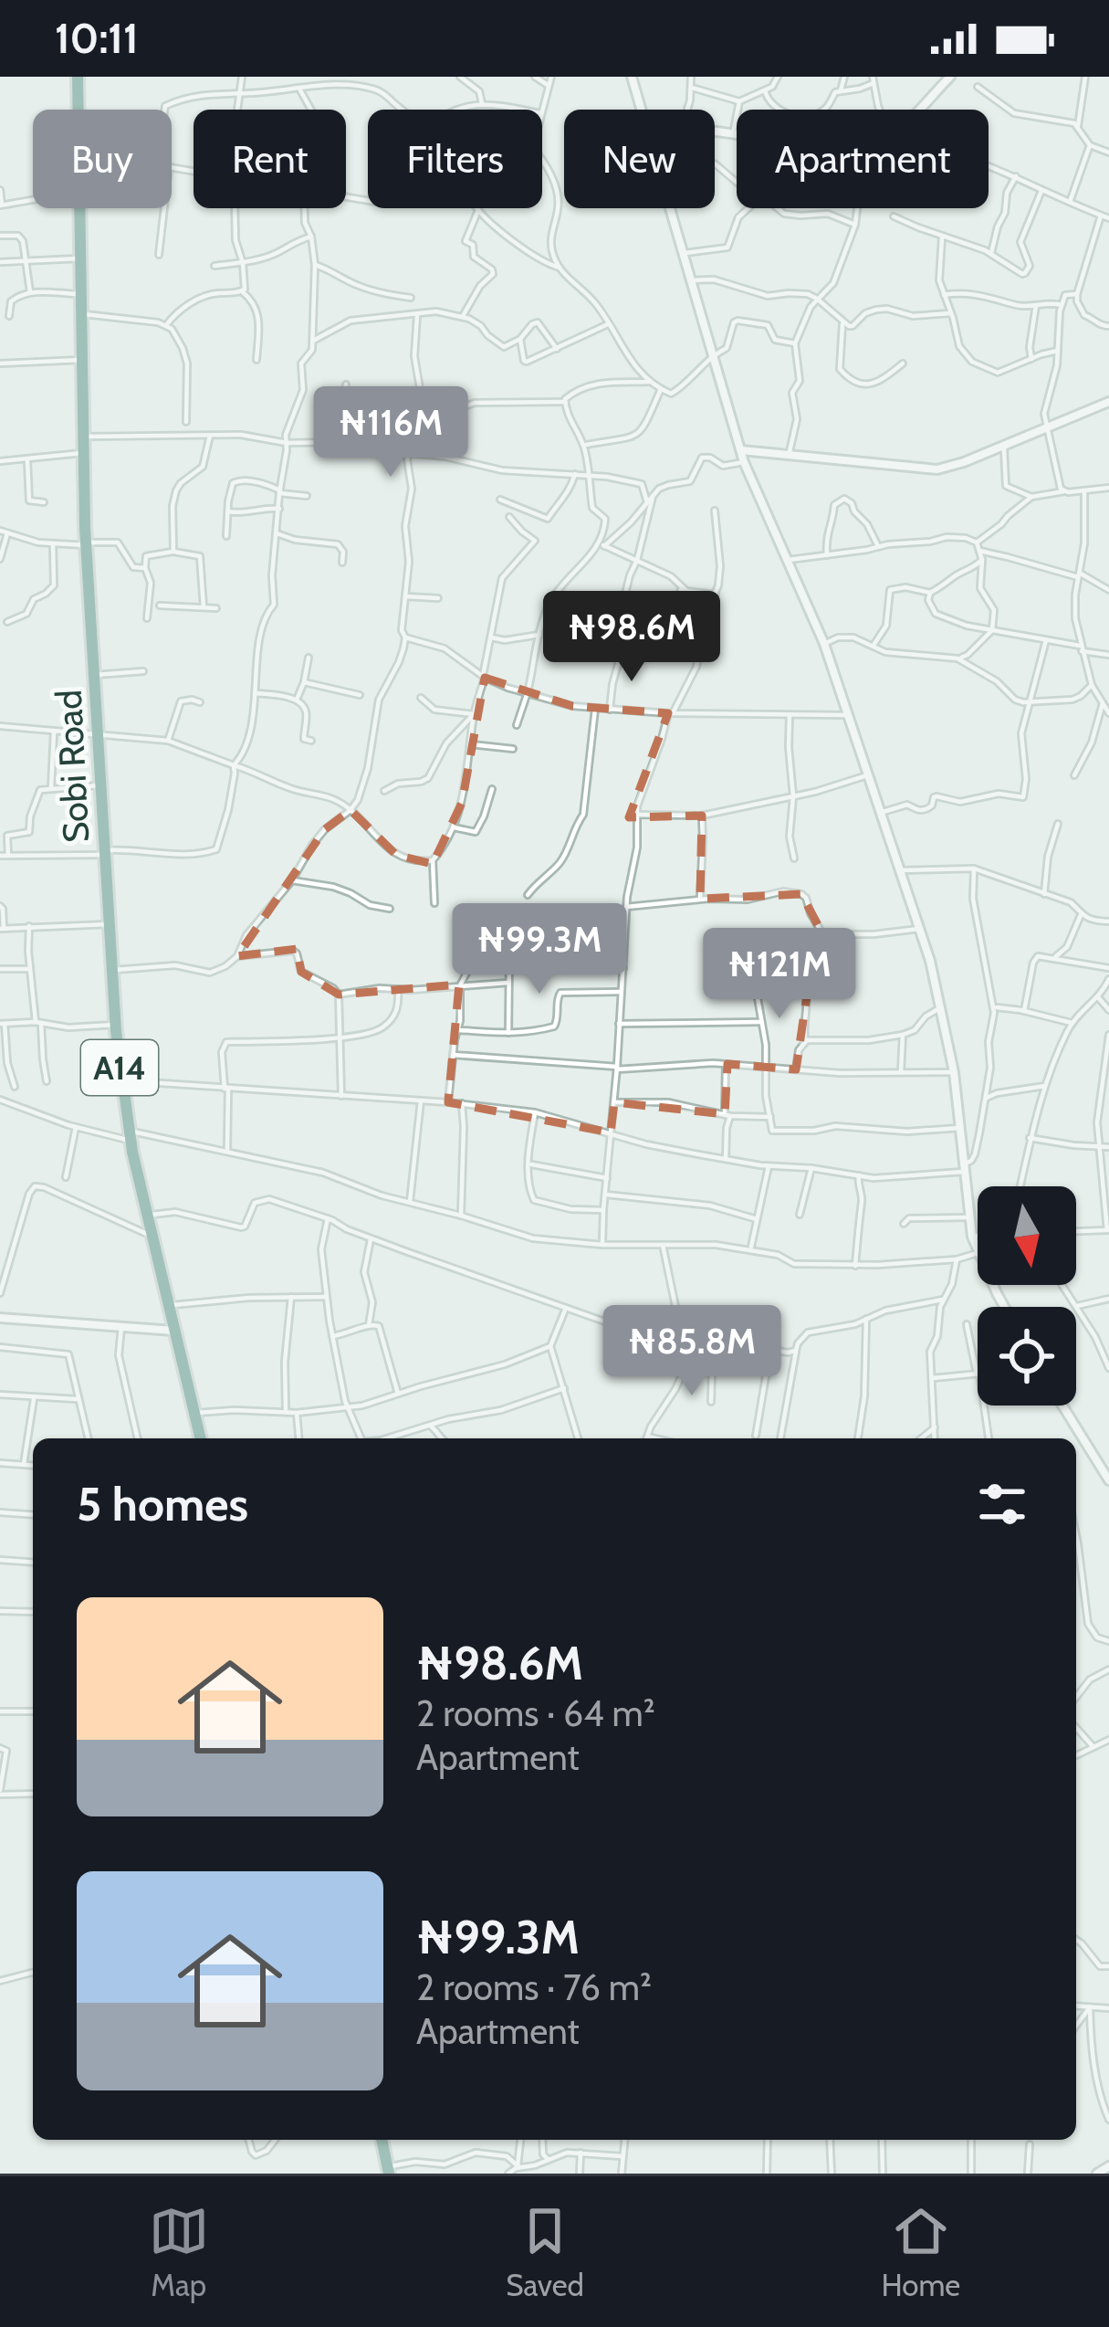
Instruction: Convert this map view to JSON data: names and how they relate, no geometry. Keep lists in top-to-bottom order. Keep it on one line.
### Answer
{"streets":{"highway":["Sobi Road","A14"]},"north":"bottom","page":{"status":"10:11","chip":["Buy","Rent","Filters","New","Apartment"],"price":["₦116M","₦98.6M","₦99.3M","₦121M","₦85.8M"],"heading":"5 homes","list":[{"name":"₦98.6M","note":"2 rooms · 64 m² · Apartment"},{"name":"₦99.3M","note":"2 rooms · 76 m² · Apartment"}],"tabs":["Map","Saved","Home"]}}
